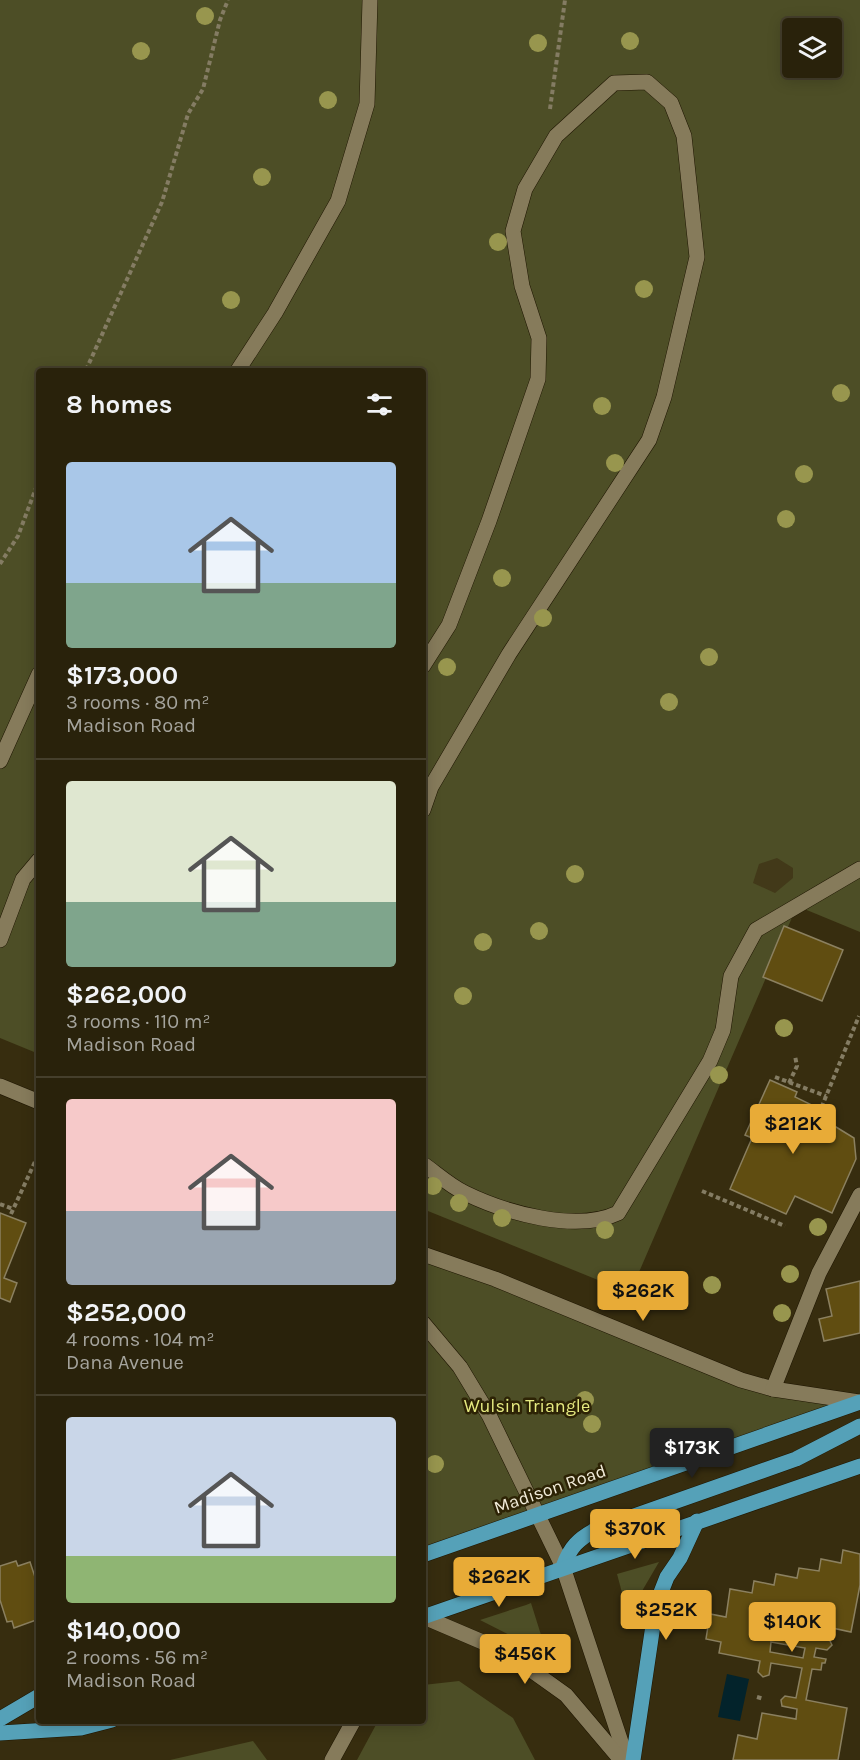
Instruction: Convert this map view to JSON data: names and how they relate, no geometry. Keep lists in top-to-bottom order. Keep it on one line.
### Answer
{"streets":{"main road":["Madison Road"]},"parks":["Wulsin Triangle"],"page":{"heading":"8 homes","list":[{"name":"$173,000","note":"3 rooms · 80 m² · Madison Road"},{"name":"$262,000","note":"3 rooms · 110 m² · Madison Road"},{"name":"$252,000","note":"4 rooms · 104 m² · Dana Avenue"},{"name":"$140,000","note":"2 rooms · 56 m² · Madison Road"}],"price":["$212K","$262K","$173K","$370K","$262K","$252K","$140K","$456K"]}}
